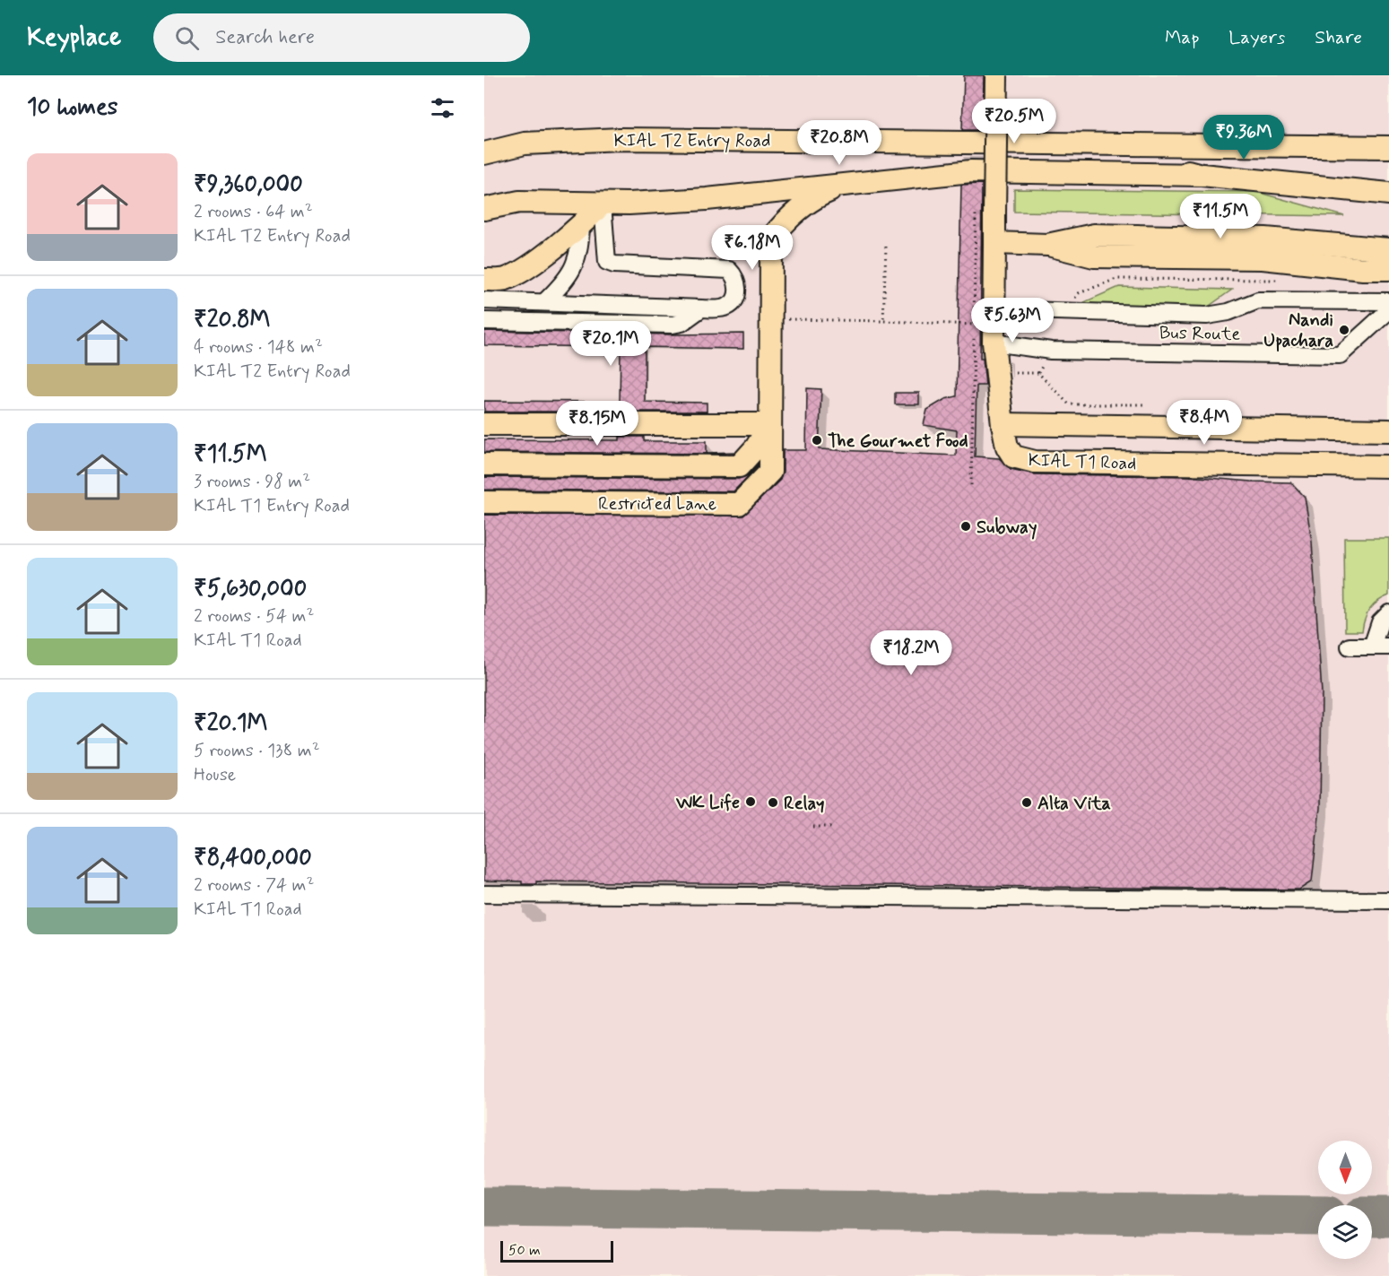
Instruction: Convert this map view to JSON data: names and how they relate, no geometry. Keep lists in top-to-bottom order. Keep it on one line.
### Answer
{"streets":{"main road":["KIAL T2 Entry Road","KIAL T1 Road","Restricted Lane"],"lane":["Bus Route"]},"places":["Nandi Upachara","The Gourmet Food","Subway","WK Life","Relay","Alta Vita"],"scale_bar":"50 m","north":"bottom","page":{"header":"Keyplace","search":"Search here","nav":["Map","Layers","Share"],"heading":"10 homes","price":["₹20.5M","₹9.36M","₹20.8M","₹11.5M","₹6.18M","₹5.63M","₹20.1M","₹8.4M","₹8.15M","₹18.2M"],"list":[{"name":"₹9,360,000","note":"2 rooms · 64 m² · KIAL T2 Entry Road"},{"name":"₹20.8M","note":"4 rooms · 148 m² · KIAL T2 Entry Road"},{"name":"₹11.5M","note":"3 rooms · 98 m² · KIAL T1 Entry Road"},{"name":"₹5,630,000","note":"2 rooms · 54 m² · KIAL T1 Road"},{"name":"₹20.1M","note":"5 rooms · 138 m² · House"},{"name":"₹8,400,000","note":"2 rooms · 74 m² · KIAL T1 Road"}],"scale":"50 m"}}
